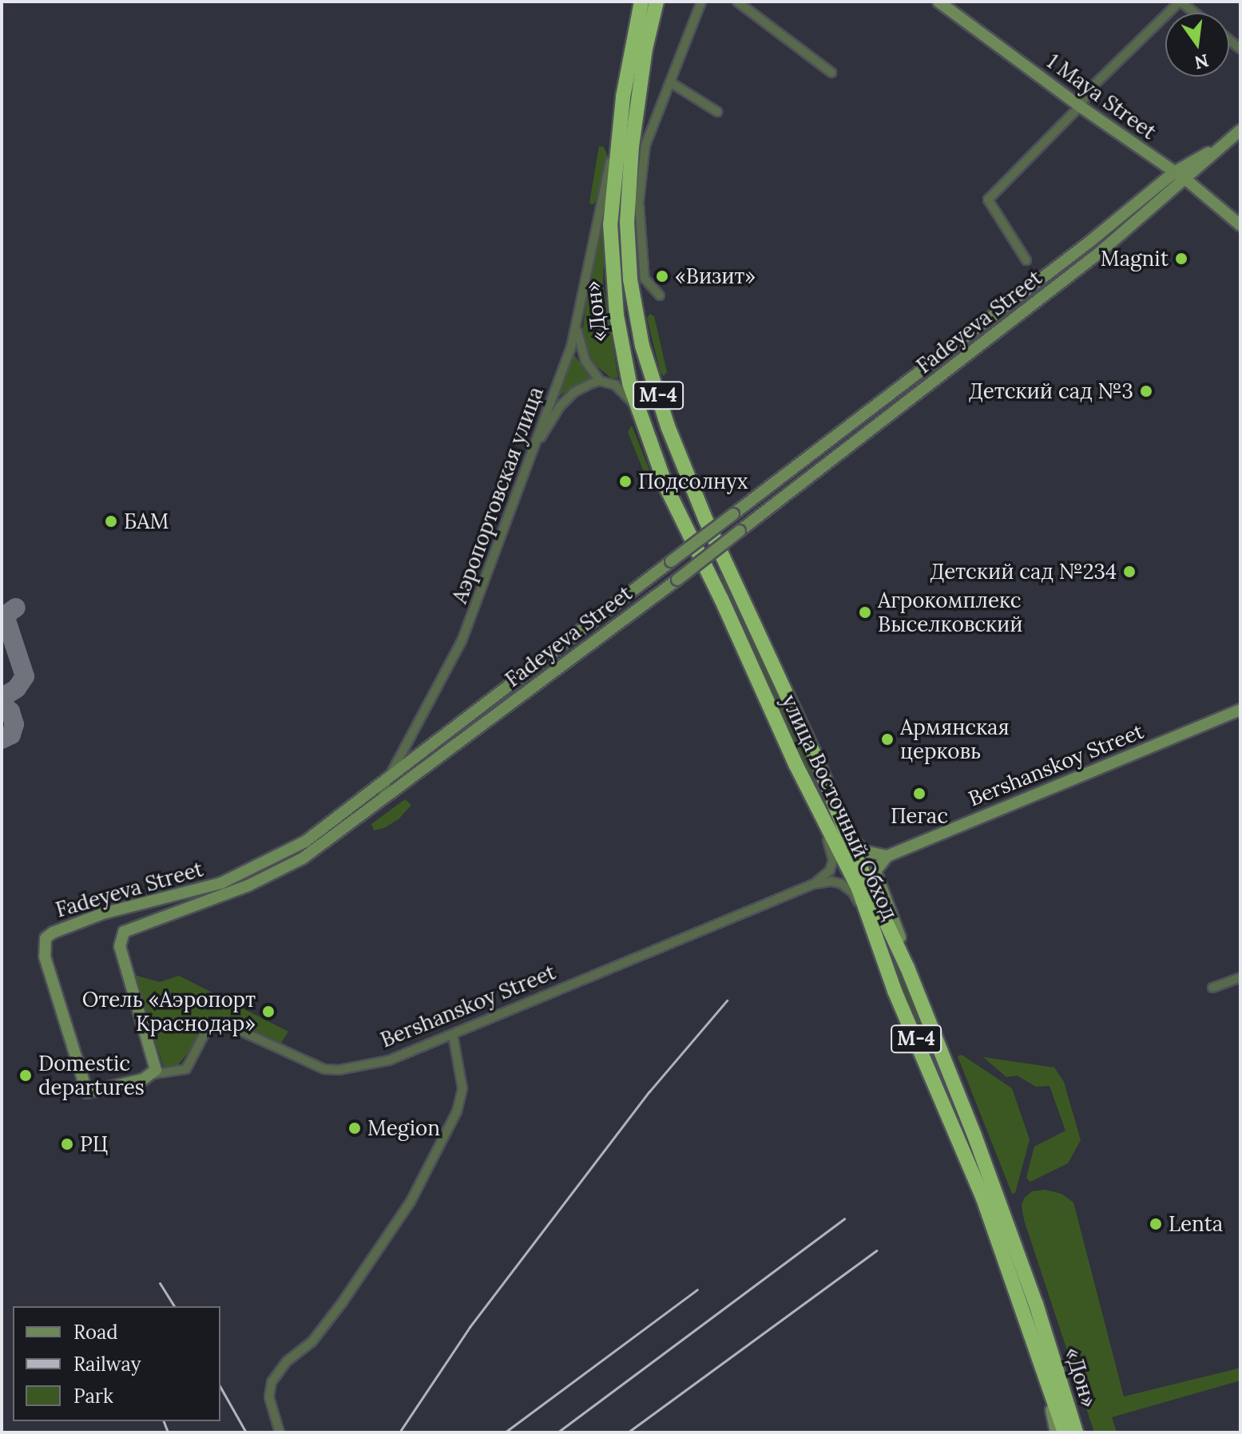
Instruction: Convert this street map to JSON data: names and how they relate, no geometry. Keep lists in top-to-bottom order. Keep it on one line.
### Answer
{"streets":{"highway":["«Дон»","М-4","улица Восточный Обход"],"main road":["1 Maya Street","Fadeyeva Street","Bershanskoy Street"],"street":["Аэропортовская улица"]},"crossings":[["1 Maya Street","Fadeyeva Street"],["«Дон»","Аэропортовская улица"],["«Дон»","улица Восточный Обход"],["Fadeyeva Street","Аэропортовская улица"],["Fadeyeva Street","Bershanskoy Street"],["Bershanskoy Street","улица Восточный Обход"]],"places":["Magnit","«Визит»","Детский сад №3","Подсолнух","БАМ","Детский сад №234","Агрокомплекс Выселковский","Армянская церковь","Пегас","Отель «Аэропорт Краснодар»","Domestic departures","Megion","РЦ","Lenta"],"legend":["Road","Railway","Park"],"north":"bottom"}
